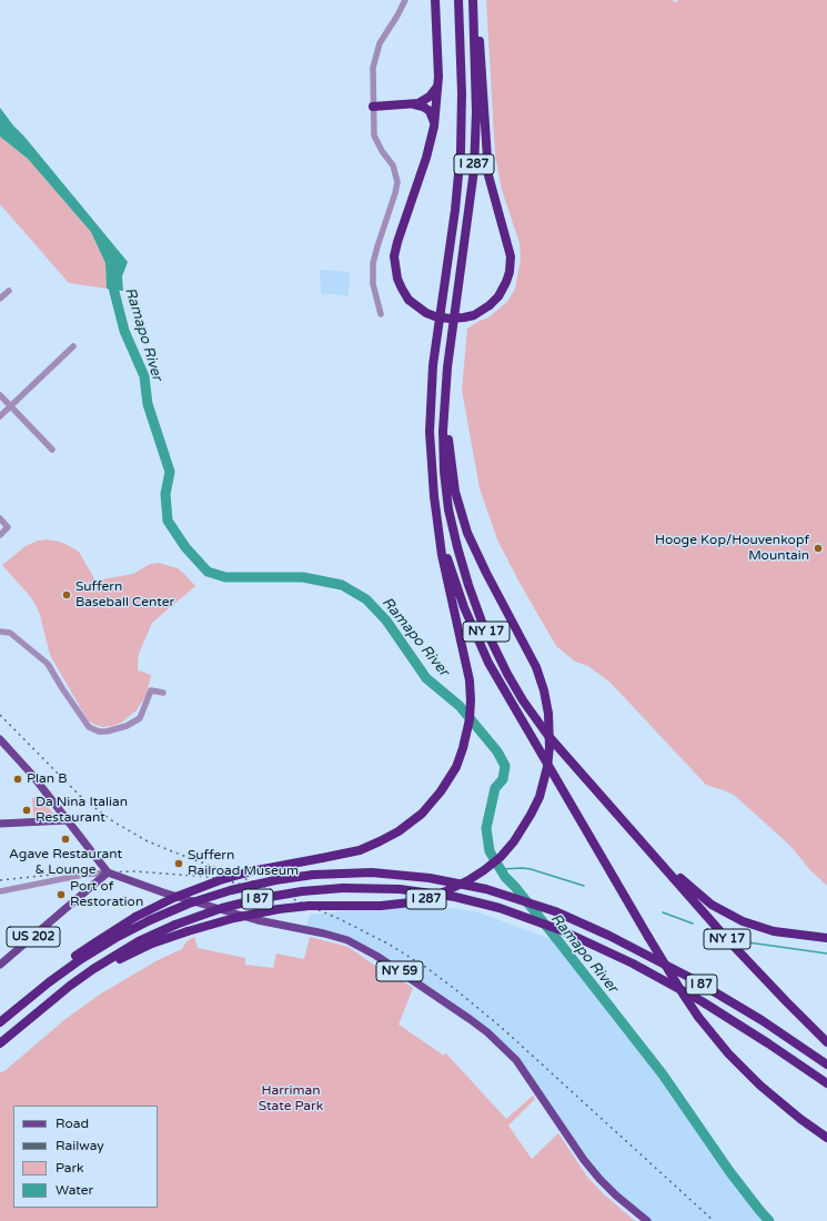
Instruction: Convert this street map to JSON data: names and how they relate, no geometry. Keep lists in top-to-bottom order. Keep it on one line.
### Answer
{"streets":{"highway":["I 287","NY 17","I 87"],"main road":["US 202","NY 59"]},"crossings":[["I 287","NY 17"],["I 287","I 87"],["US 202","NY 59"]],"water":["Ramapo River"],"parks":["Harriman State Park"],"places":["Hooge Kop/Houvenkopf Mountain","Suffern Baseball Center","Plan B","Da Nina Italian Restaurant","Agave Restaurant & Lounge","Suffern Railroad Museum","Port of Restoration"],"legend":["Road","Railway","Park","Water"]}
